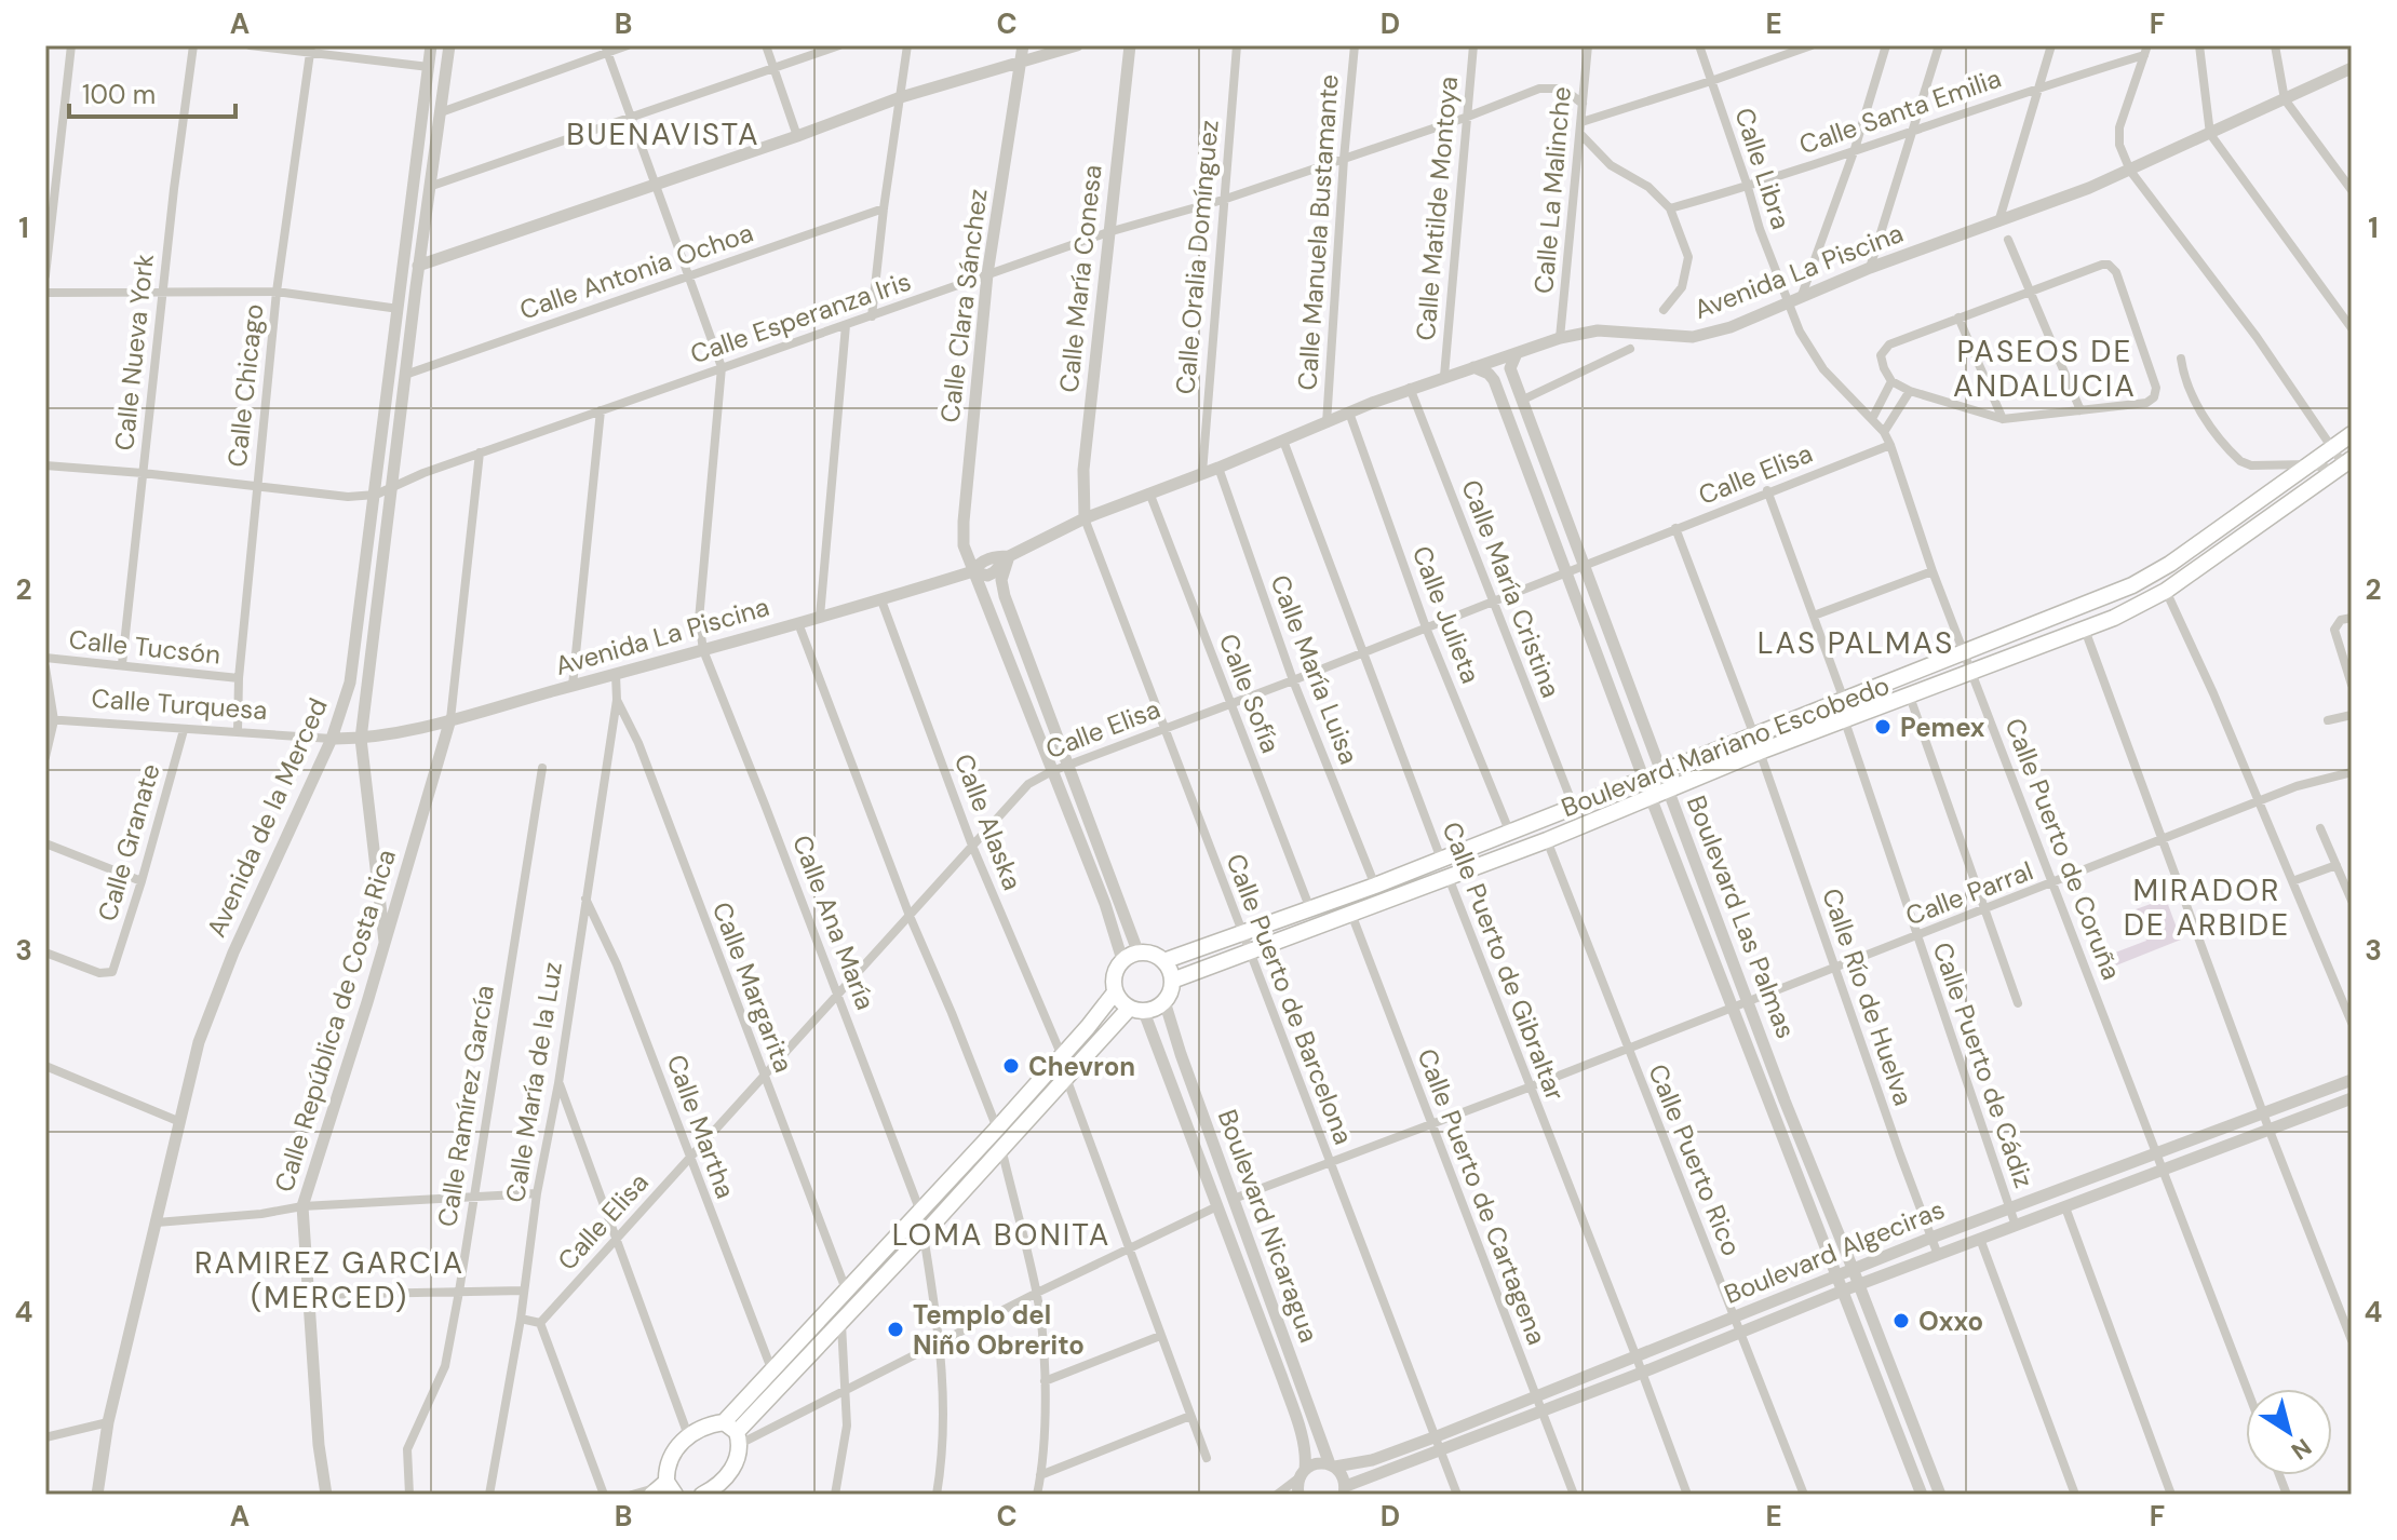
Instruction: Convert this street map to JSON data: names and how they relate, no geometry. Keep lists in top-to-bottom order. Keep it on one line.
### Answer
{"streets":{"main road":["Boulevard Mariano Escobedo"],"street":["Calle Santa Emilia","Calle Libra","Calle La Malinche","Calle Matilde Montoya","Calle Manuela Bustamante","Calle Oralia Domínguez","Calle Antonia Ochoa","Avenida La Piscina","Calle María Conesa","Calle Clara Sánchez","Calle Esperanza Iris","Calle Nueva York","Calle Chicago","Calle Elisa","Calle María Cristina","Calle Julieta","Calle Tucsón","Calle María Luisa","Calle Sofía","Calle Turquesa","Avenida de la Merced","Calle Alaska","Calle Granate","Calle Puerto de Coruña","Calle Parral","Boulevard Las Palmas","Calle Ana María","Calle Puerto de Gibraltar","Calle Margarita","Calle Río de Huelva","Calle Puerto de Barcelona","Calle República de Costa Rica","Calle Puerto de Cádiz","Calle María de la Luz","Calle Ramírez García","Calle Martha","Calle Puerto Rico","Calle Puerto de Cartagena","Boulevard Nicaragua","Boulevard Algeciras"]},"crossings":[["Calle Santa Emilia","Calle Libra"],["Calle Libra","Avenida La Piscina"],["Calle Libra","Calle Puerto de Coruña"],["Calle La Malinche","Avenida La Piscina"],["Calle La Malinche","Calle Esperanza Iris"],["Calle Matilde Montoya","Avenida La Piscina"],["Calle Matilde Montoya","Calle Esperanza Iris"],["Calle Manuela Bustamante","Avenida La Piscina"],["Calle Manuela Bustamante","Calle Esperanza Iris"],["Calle Oralia Domínguez","Avenida La Piscina"],["Calle Oralia Domínguez","Calle Esperanza Iris"],["Calle Antonia Ochoa","Avenida de la Merced"],["Avenida La Piscina","Calle María Conesa"],["Avenida La Piscina","Calle Clara Sánchez"],["Avenida La Piscina","Calle María Cristina"],["Avenida La Piscina","Calle Julieta"],["Avenida La Piscina","Calle María Luisa"],["Avenida La Piscina","Calle Sofía"],["Avenida La Piscina","Calle Turquesa"],["Avenida La Piscina","Avenida de la Merced"],["Avenida La Piscina","Calle Alaska"],["Avenida La Piscina","Calle Puerto de Coruña"],["Avenida La Piscina","Calle Ana María"],["Avenida La Piscina","Calle Puerto de Gibraltar"],["Avenida La Piscina","Calle Puerto de Barcelona"],["Avenida La Piscina","Calle República de Costa Rica"],["Avenida La Piscina","Calle María de la Luz"],["Calle María Conesa","Calle Esperanza Iris"],["Calle María Conesa","Calle Puerto de Barcelona"],["Calle Clara Sánchez","Calle Esperanza Iris"],["Calle Esperanza Iris","Avenida de la Merced"],["Calle Esperanza Iris","Calle Ana María"],["Calle Nueva York","Calle Tucsón"],["Calle Chicago","Calle Tucsón"],["Calle Chicago","Calle Turquesa"],["Calle Elisa","Calle María Cristina"],["Calle Elisa","Calle Julieta"],["Calle Elisa","Calle María Luisa"],["Calle Elisa","Calle Sofía"],["Calle Elisa","Calle Alaska"],["Calle Elisa","Calle Puerto de Coruña"],["Calle Elisa","Boulevard Las Palmas"],["Calle Elisa","Calle Ana María"],["Calle Elisa","Calle Puerto de Gibraltar"],["Calle Elisa","Calle Margarita"],["Calle Elisa","Calle Puerto de Barcelona"],["Calle Elisa","Calle Martha"],["Calle María Cristina","Boulevard Mariano Escobedo"],["Calle Julieta","Boulevard Mariano Escobedo"],["Calle María Luisa","Boulevard Mariano Escobedo"],["Calle Sofía","Boulevard Mariano Escobedo"],["Calle Turquesa","Avenida de la Merced"],["Calle Turquesa","Calle Granate"],["Boulevard Mariano Escobedo","Calle Puerto de Coruña"],["Boulevard Mariano Escobedo","Boulevard Las Palmas"],["Boulevard Mariano Escobedo","Calle Puerto de Gibraltar"],["Boulevard Mariano Escobedo","Calle Río de Huelva"],["Boulevard Mariano Escobedo","Calle Puerto de Barcelona"],["Boulevard Mariano Escobedo","Calle Puerto de Cádiz"],["Boulevard Mariano Escobedo","Calle Puerto Rico"],["Boulevard Mariano Escobedo","Calle Puerto de Cartagena"],["Boulevard Mariano Escobedo","Boulevard Nicaragua"],["Avenida de la Merced","Calle República de Costa Rica"],["Calle Puerto de Coruña","Calle Parral"],["Calle Puerto de Coruña","Boulevard Algeciras"],["Calle Parral","Boulevard Las Palmas"],["Calle Parral","Calle Puerto de Gibraltar"],["Calle Parral","Calle Río de Huelva"],["Calle Parral","Calle Puerto de Barcelona"],["Calle Parral","Calle Puerto de Cádiz"],["Calle Parral","Calle Puerto Rico"],["Calle Parral","Calle Puerto de Cartagena"],["Calle Parral","Boulevard Nicaragua"],["Boulevard Las Palmas","Boulevard Algeciras"],["Calle Puerto de Gibraltar","Boulevard Algeciras"],["Calle Margarita","Calle María de la Luz"],["Calle Río de Huelva","Boulevard Algeciras"],["Calle Puerto de Barcelona","Boulevard Algeciras"],["Calle Puerto de Cádiz","Boulevard Algeciras"],["Calle María de la Luz","Calle Martha"],["Calle Puerto Rico","Boulevard Algeciras"],["Calle Puerto de Cartagena","Boulevard Algeciras"],["Boulevard Nicaragua","Boulevard Algeciras"]],"districts":["BUENAVISTA","PASEOS DE ANDALUCIA","LAS PALMAS","MIRADOR DE ARBIDE","LOMA BONITA","RAMIREZ GARCIA (MERCED)"],"places":["Pemex","Chevron","Oxxo","Templo del Niño Obrerito"],"scale_bar":"100 m","north":"bottom right","grid":{"columns":["A","B","C","D","E","F"],"rows":["1","2","3","4"]}}
